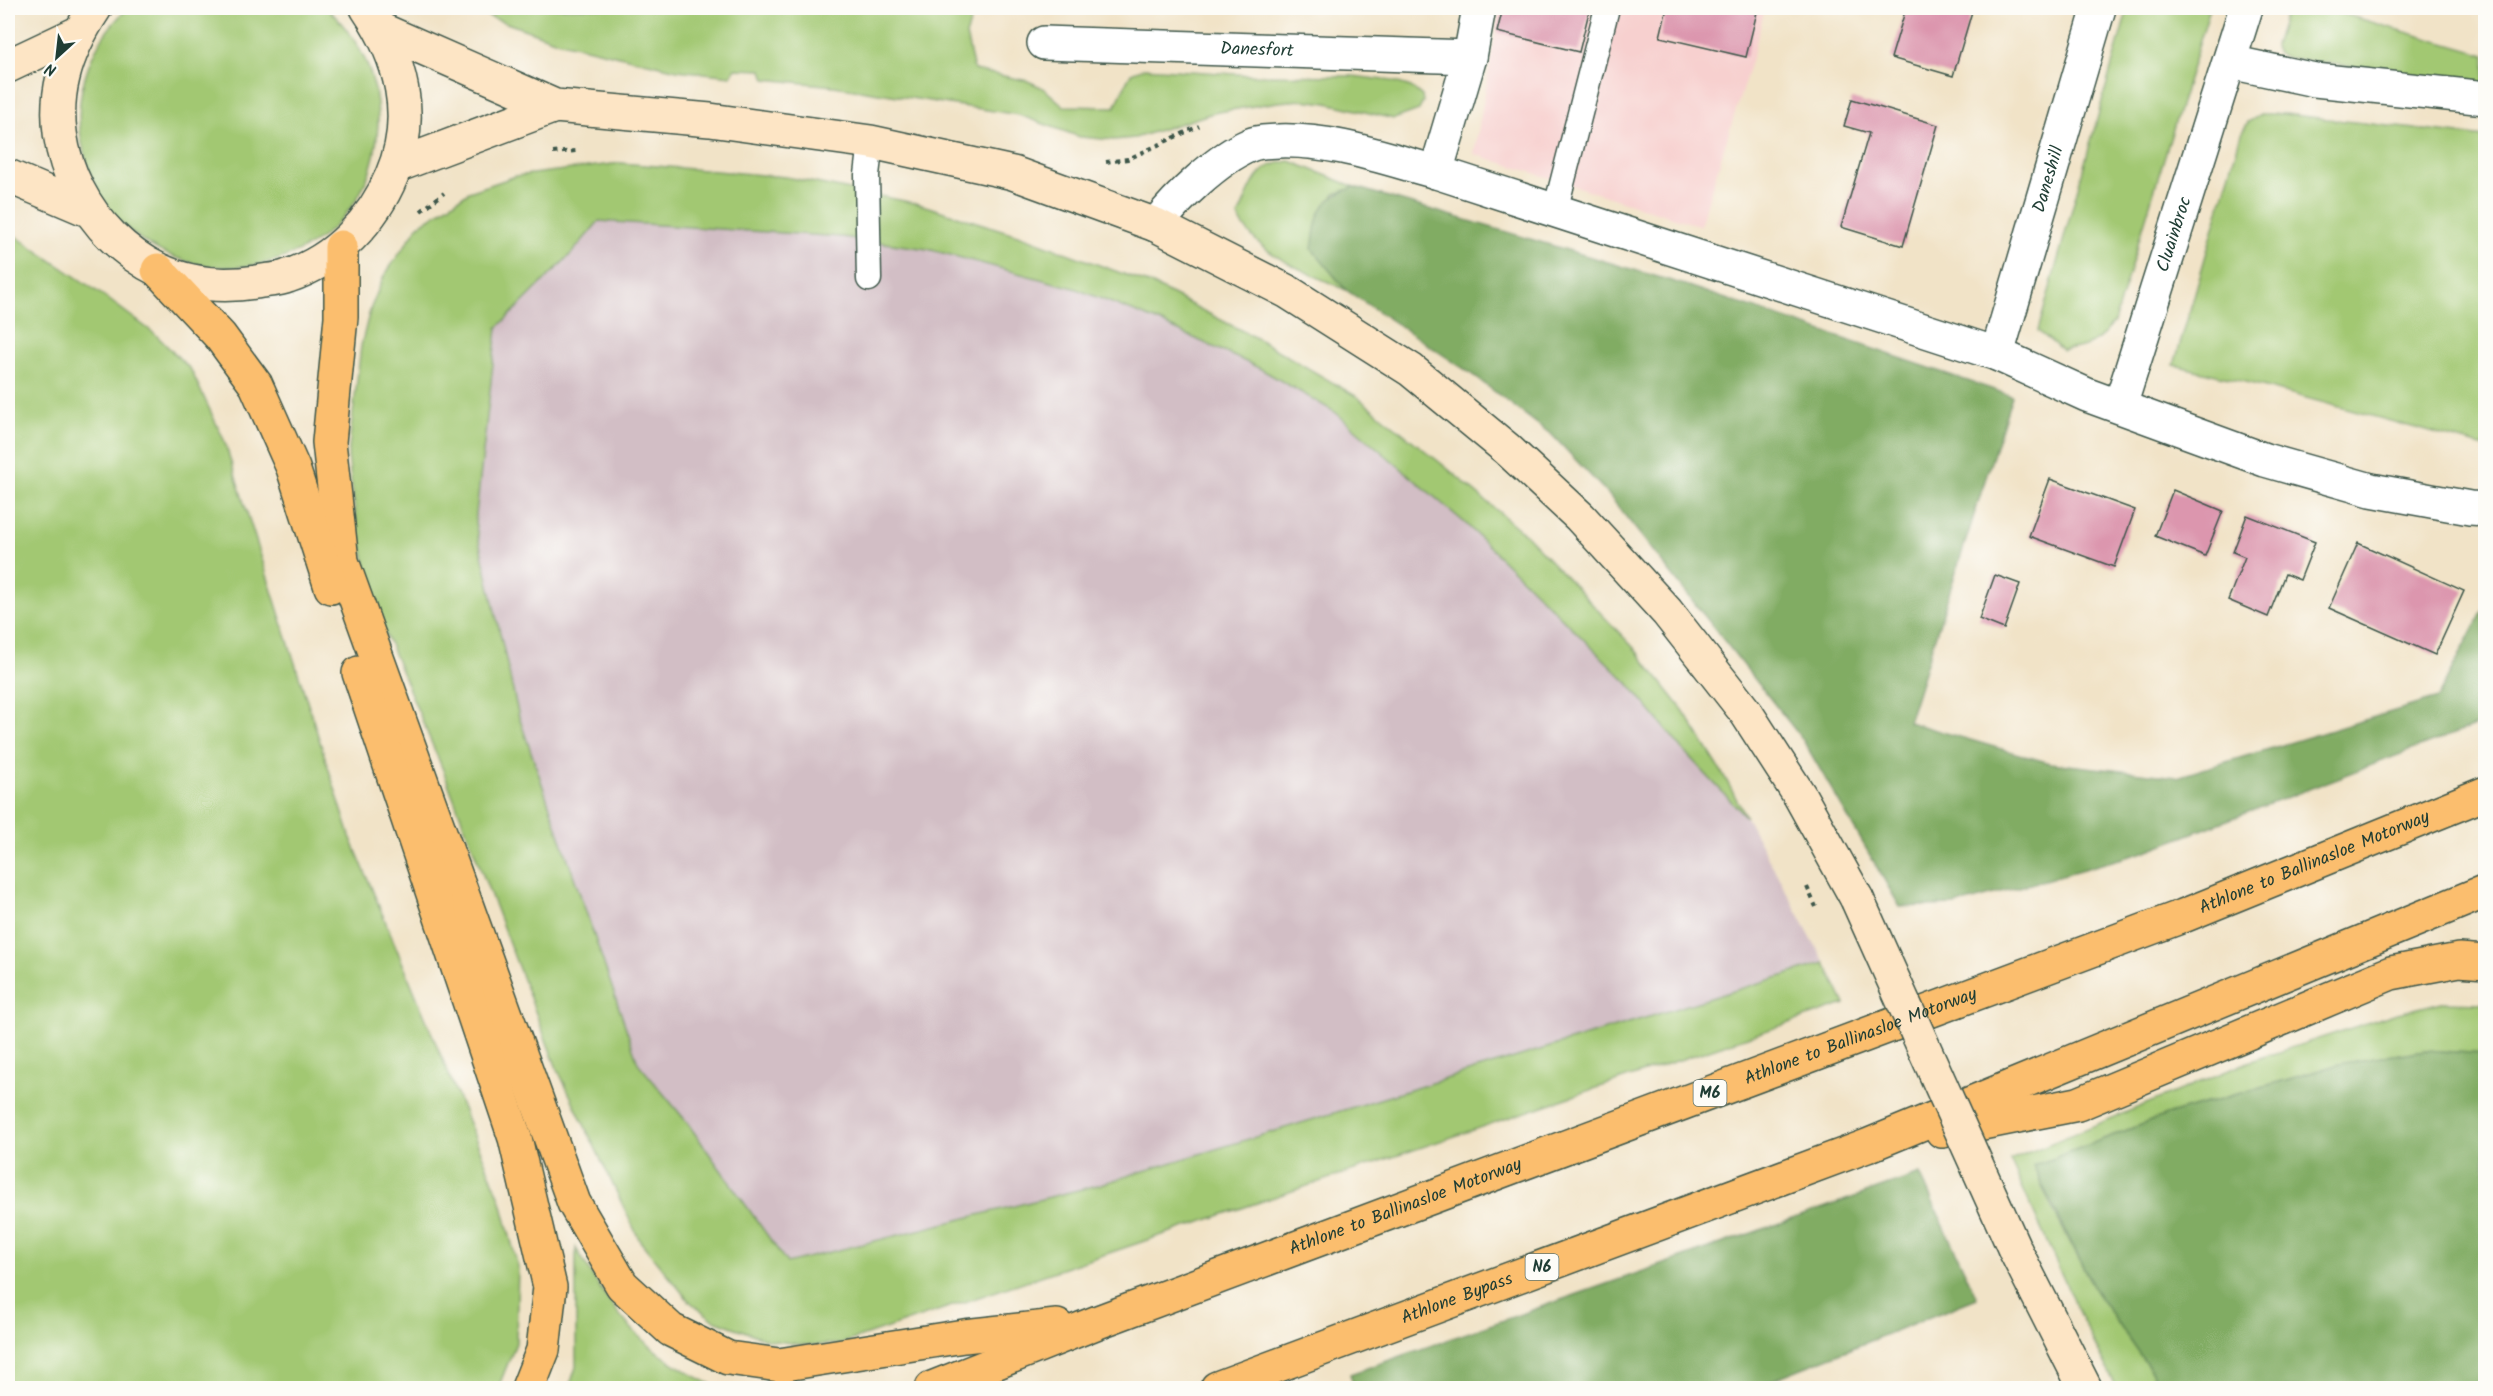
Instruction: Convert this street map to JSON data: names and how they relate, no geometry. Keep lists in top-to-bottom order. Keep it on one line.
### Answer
{"streets":{"highway":["Athlone to Ballinasloe Motorway","M6","N6","Athlone Bypass"],"street":["Danesfort","Daneshill","Cluainbroc"]},"north":"bottom left"}
